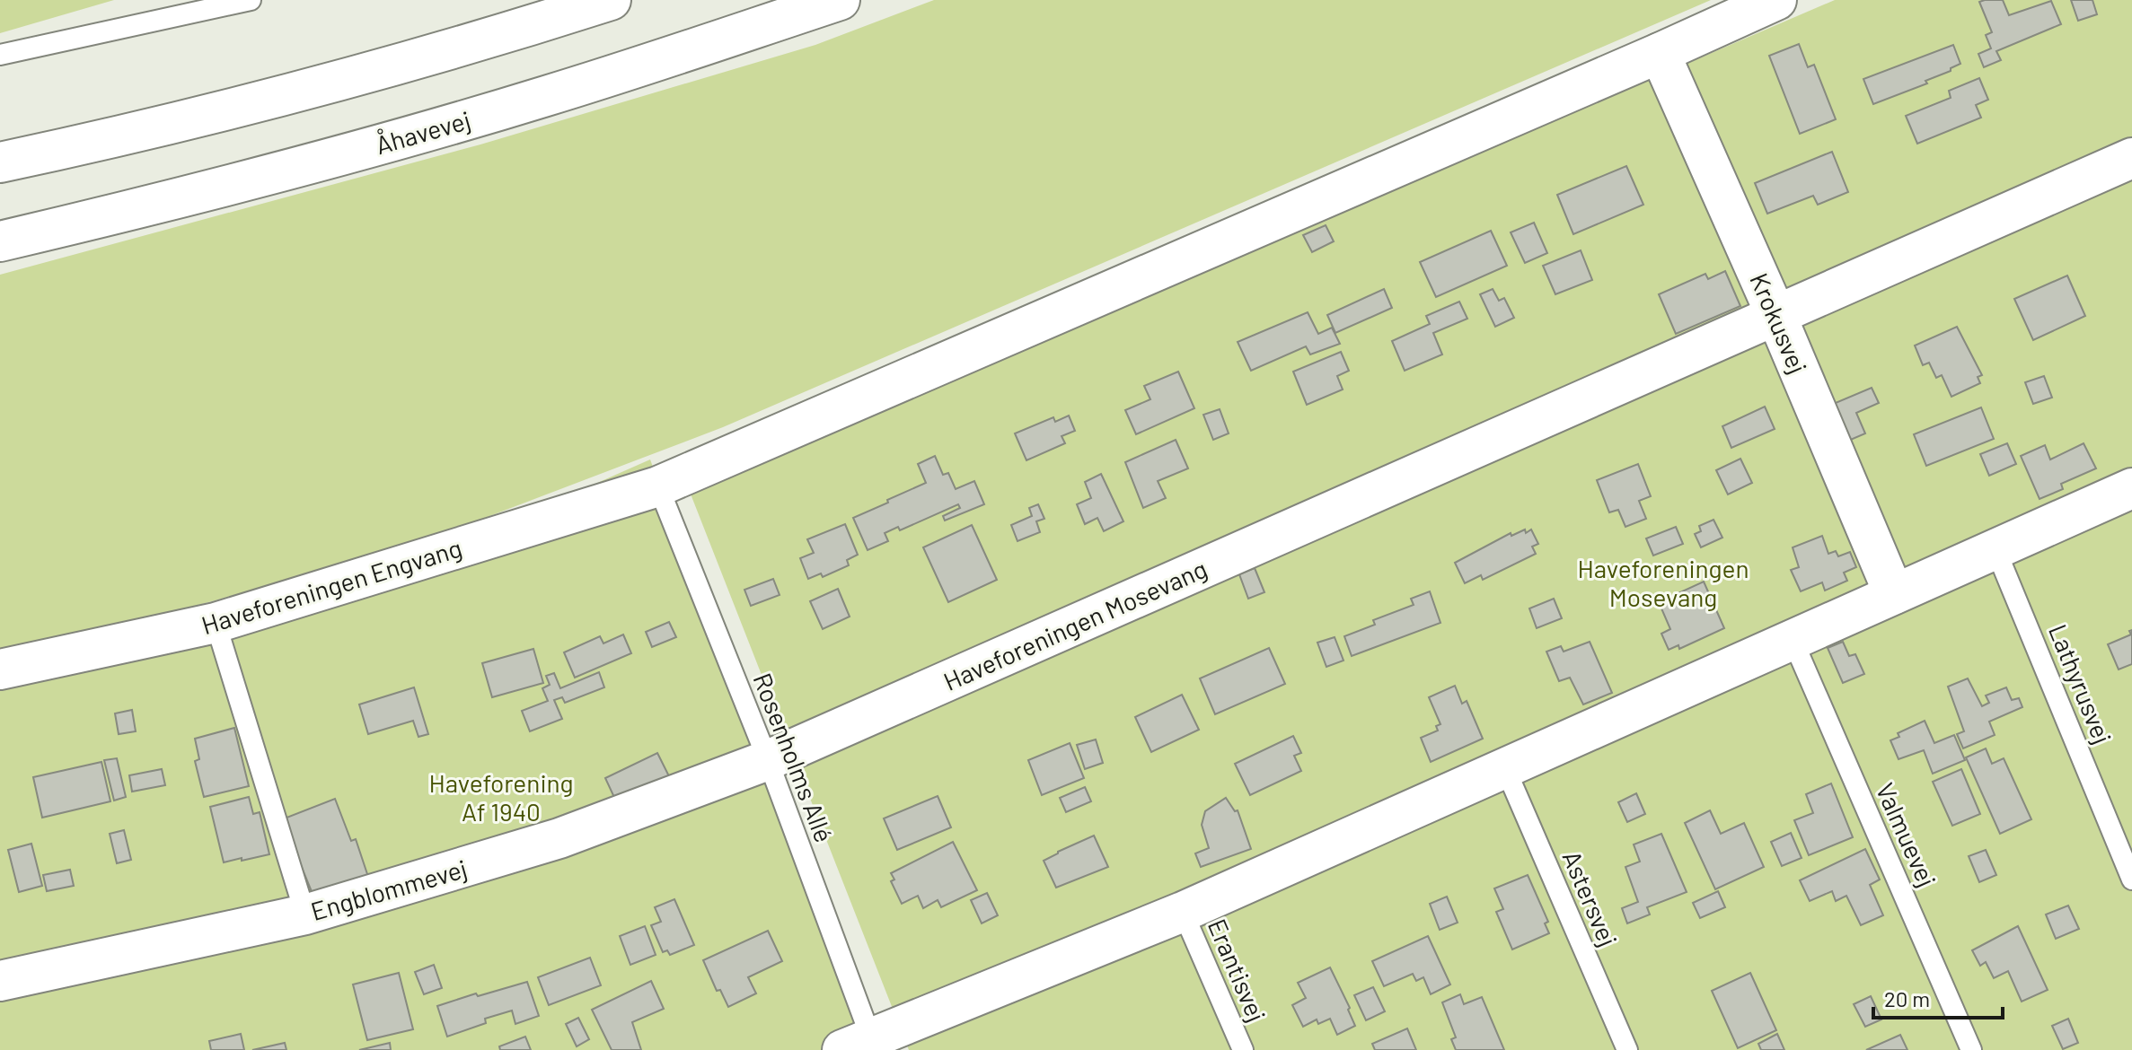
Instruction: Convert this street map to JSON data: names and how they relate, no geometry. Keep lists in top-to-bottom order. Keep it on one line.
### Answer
{"streets":{"street":["Åhavevej","Krokusvej","Haveforeningen Engvang","Haveforeningen Mosevang","Engblommevej"],"lane":["Lathyrusvej","Rosenholms Allé","Valmuevej","Astersvej","Erantisvej"]},"crossings":[["Krokusvej","Haveforeningen Mosevang"],["Haveforeningen Engvang","Rosenholms Allé"],["Haveforeningen Mosevang","Rosenholms Allé"],["Haveforeningen Mosevang","Engblommevej"],["Rosenholms Allé","Engblommevej"]],"parks":["Haveforeningen Mosevang","Haveforening Af 1940"],"scale_bar":"20 m"}
